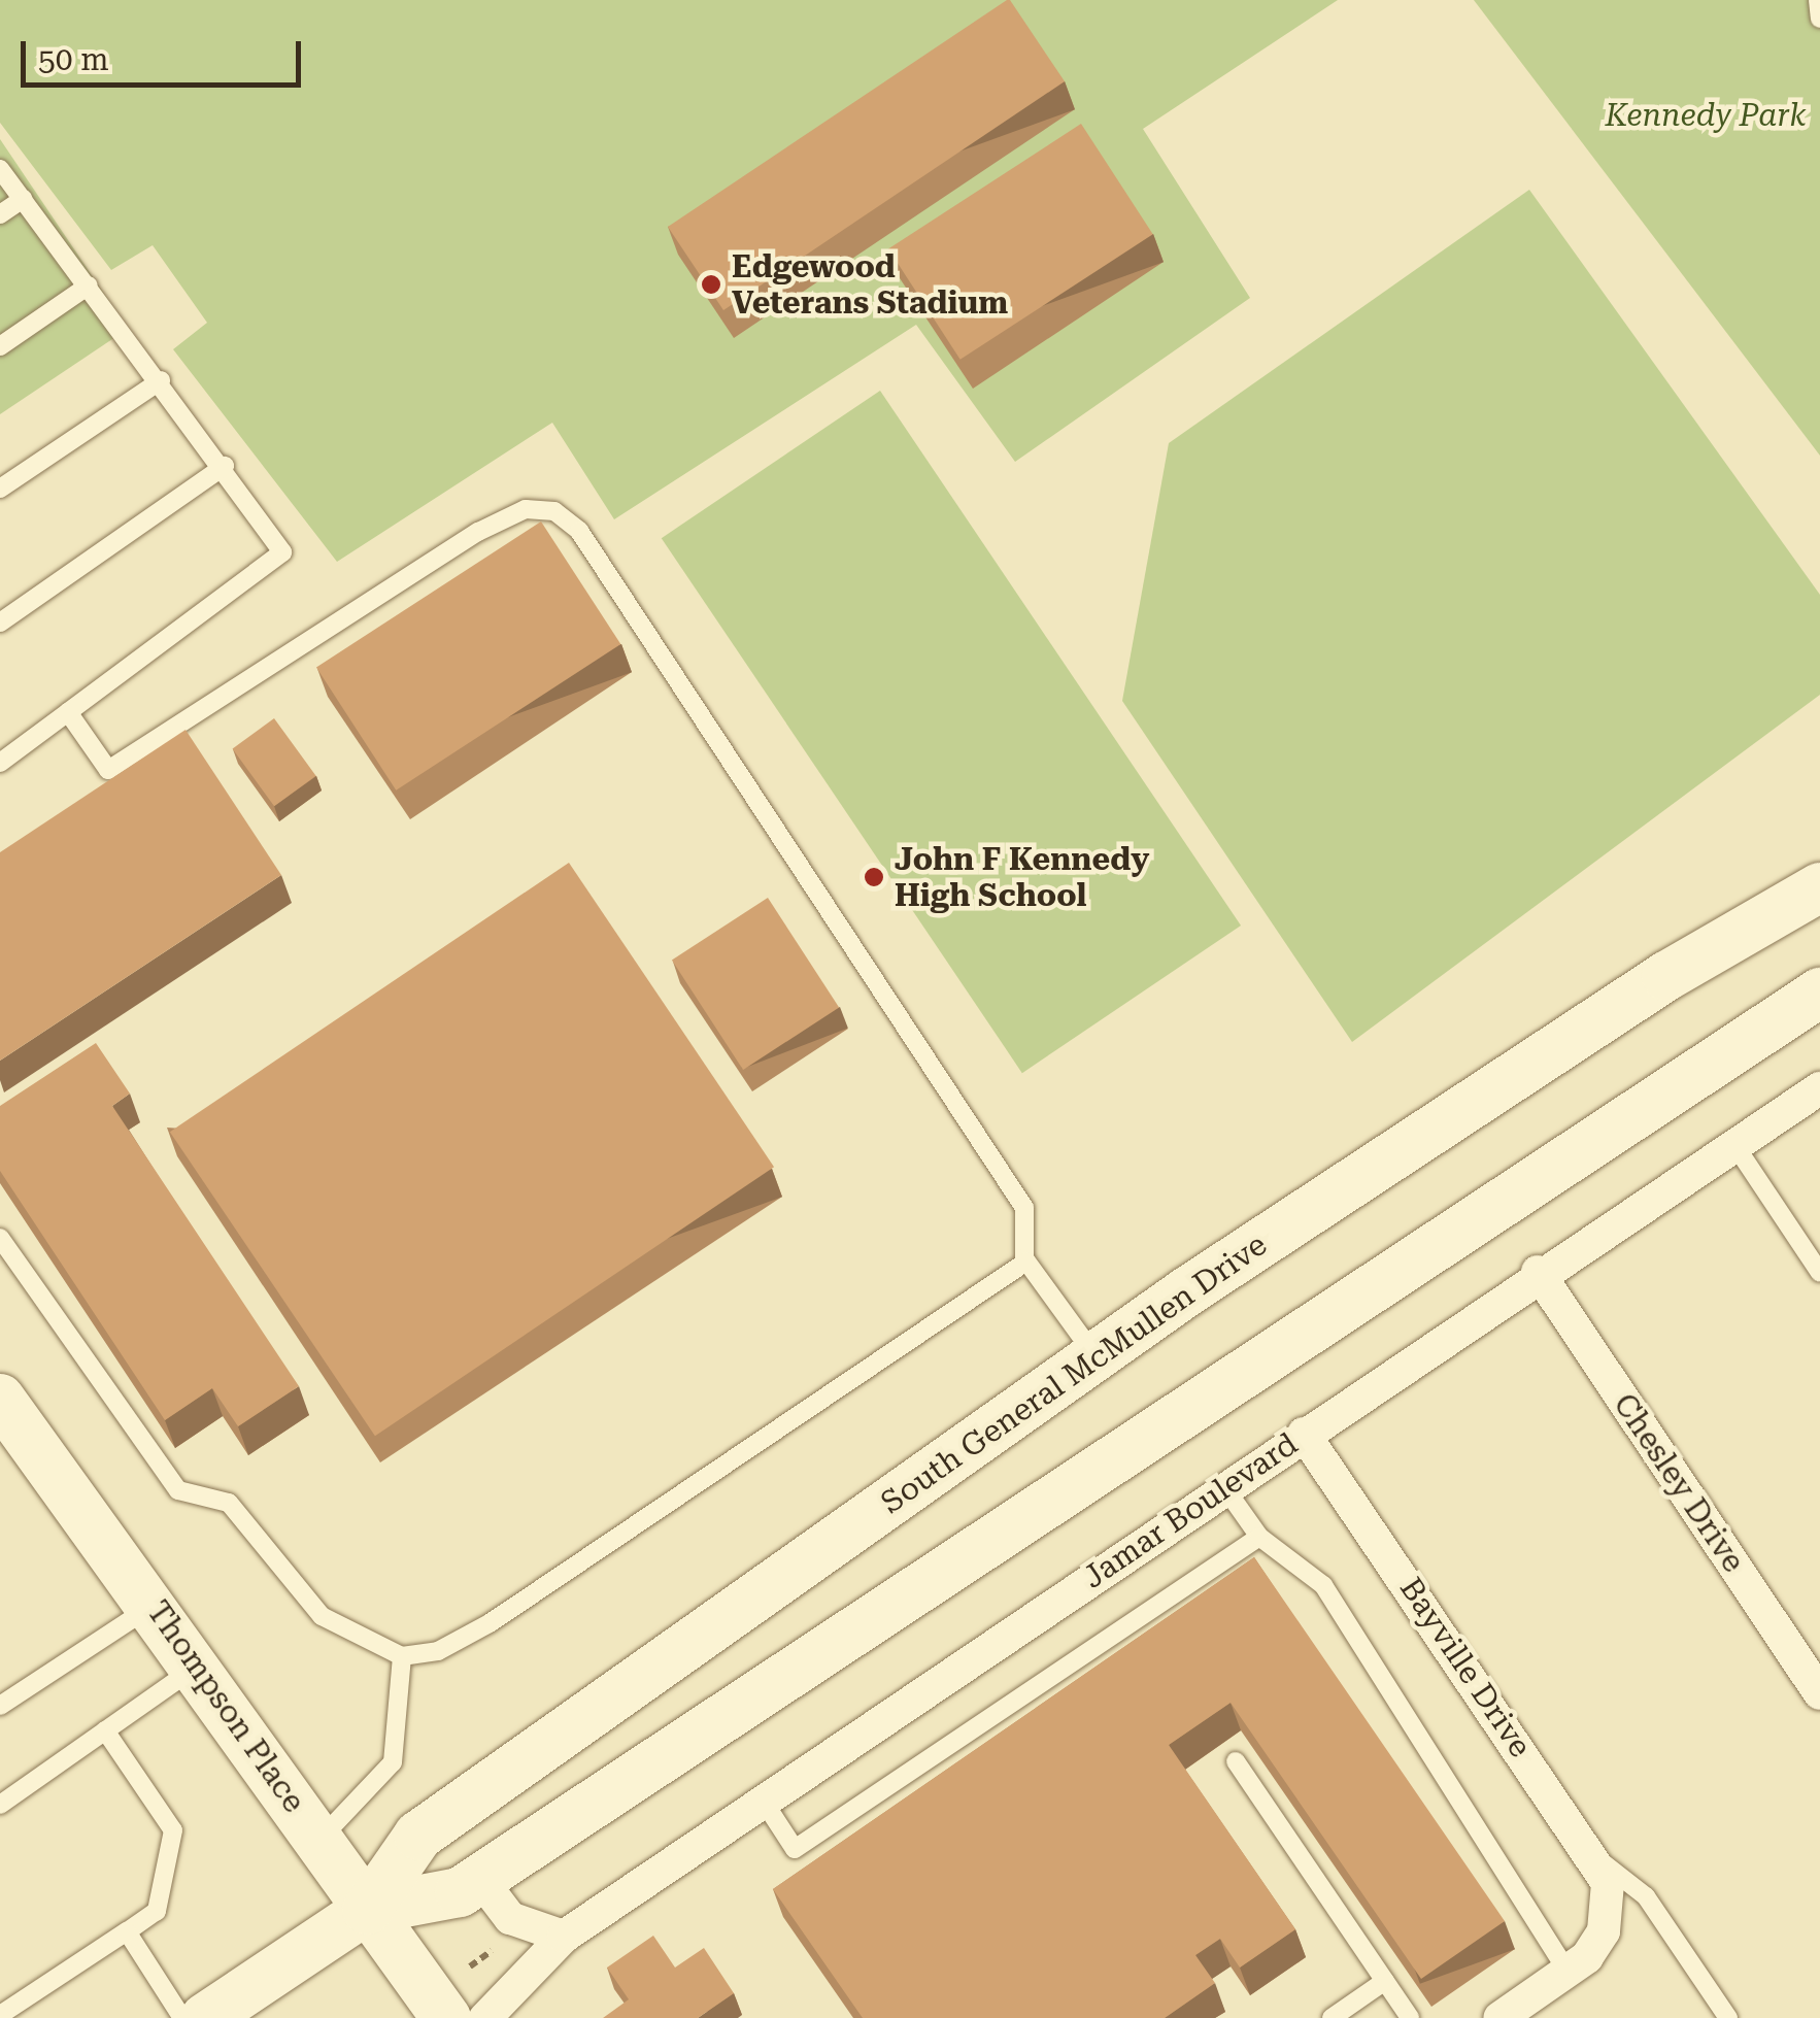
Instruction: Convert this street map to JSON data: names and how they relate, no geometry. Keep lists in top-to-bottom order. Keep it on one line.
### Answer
{"streets":{"main road":["South General McMullen Drive","Thompson Place"],"street":["Chesley Drive","Jamar Boulevard","Bayville Drive"]},"crossings":[["South General McMullen Drive","Thompson Place"],["Chesley Drive","Jamar Boulevard"],["Jamar Boulevard","Bayville Drive"]],"parks":["Kennedy Park"],"places":["Edgewood Veterans Stadium","John F Kennedy High School"],"scale_bar":"50 m"}
